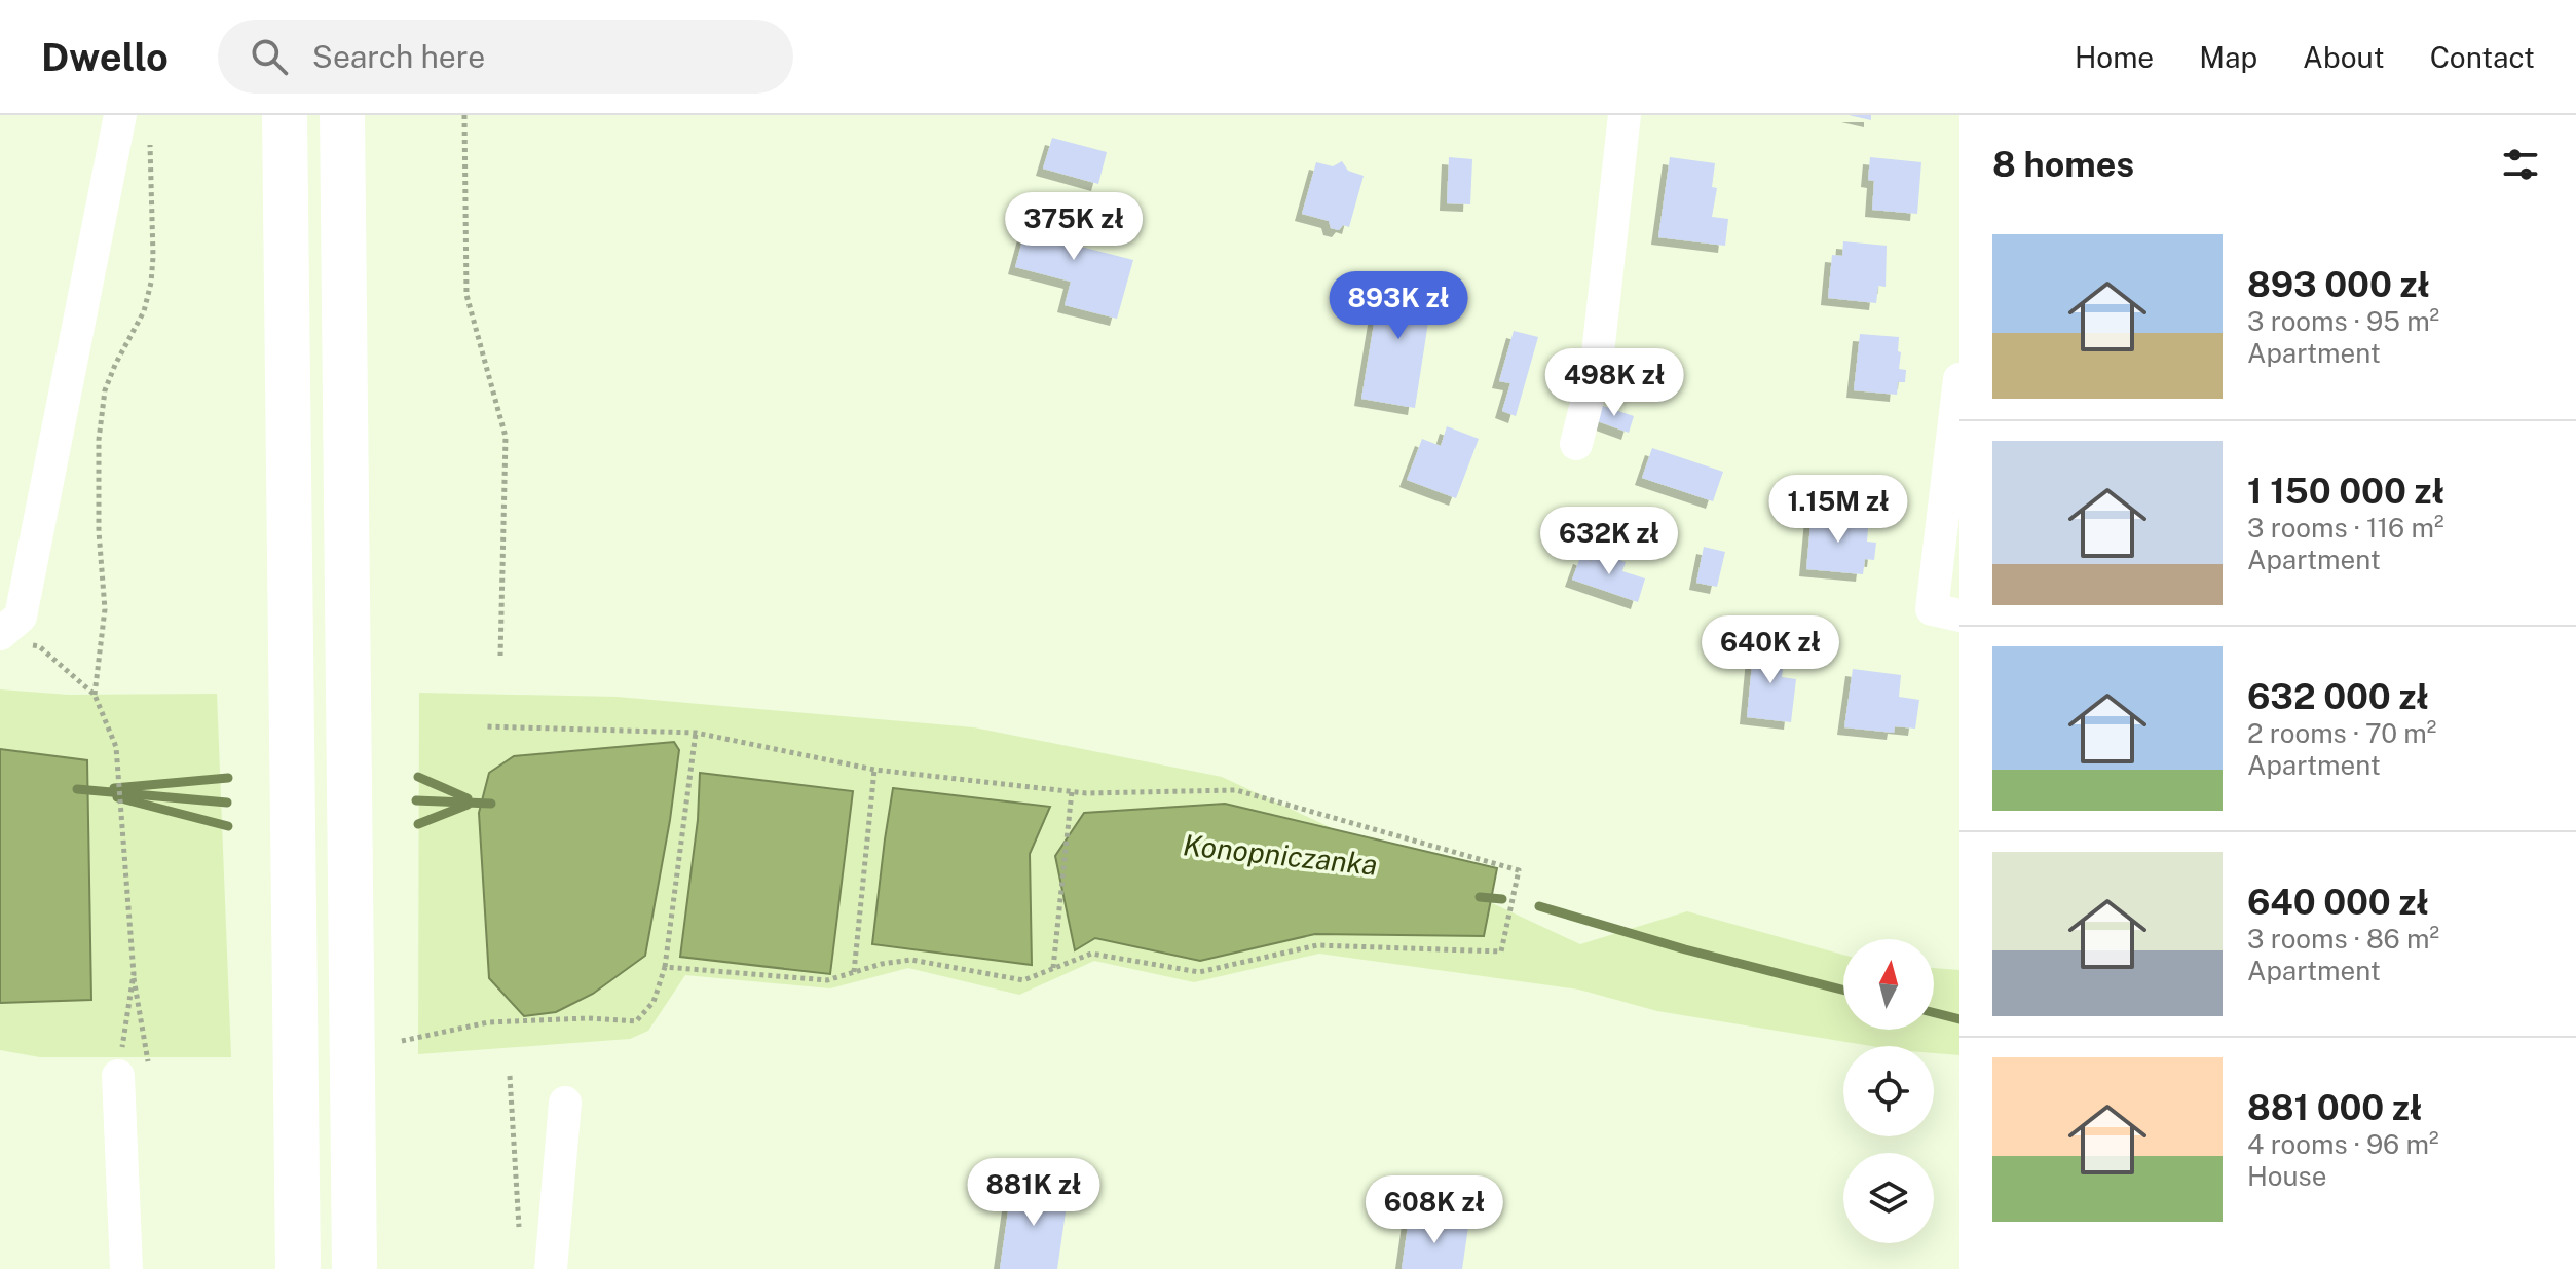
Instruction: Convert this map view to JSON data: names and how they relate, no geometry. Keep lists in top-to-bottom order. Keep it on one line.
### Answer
{"water":["Konopniczanka"],"north":"top","page":{"header":"Dwello","search":"Search here","nav":["Home","Map","About","Contact"],"heading":"8 homes","price":["375K zł","893K zł","498K zł","1.15M zł","632K zł","640K zł","881K zł","608K zł"],"list":[{"name":"893 000 zł","note":"3 rooms · 95 m² · Apartment"},{"name":"1 150 000 zł","note":"3 rooms · 116 m² · Apartment"},{"name":"632 000 zł","note":"2 rooms · 70 m² · Apartment"},{"name":"640 000 zł","note":"3 rooms · 86 m² · Apartment"},{"name":"881 000 zł","note":"4 rooms · 96 m² · House"}]}}
